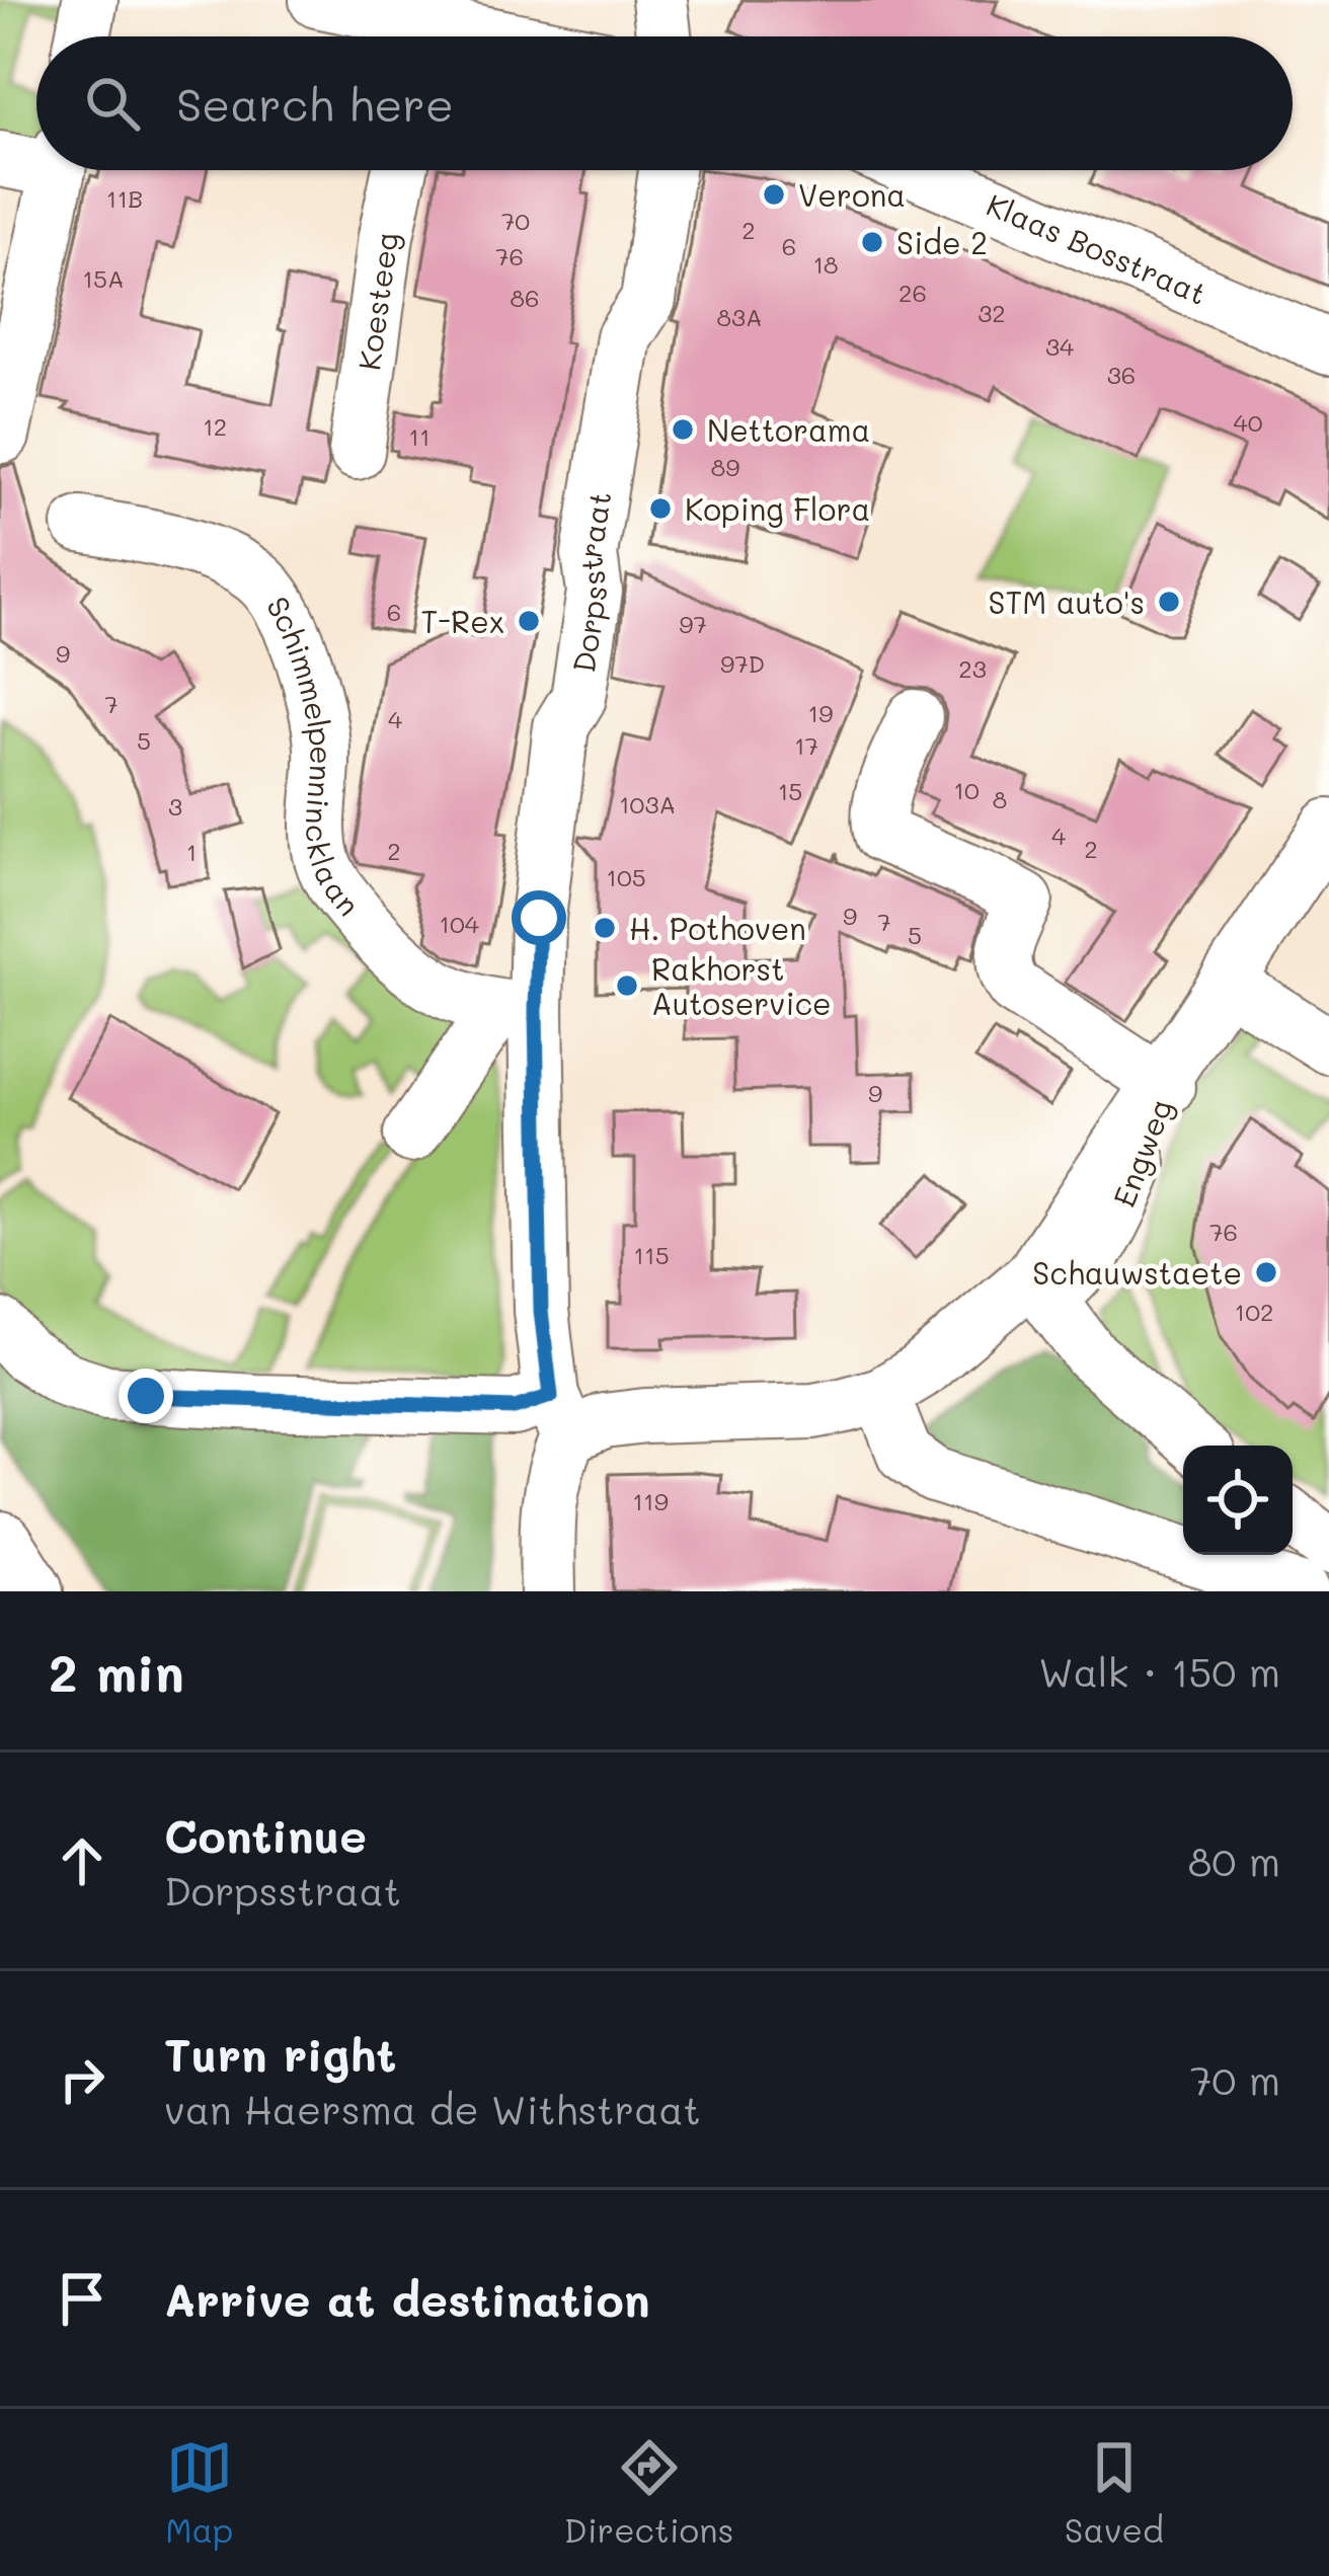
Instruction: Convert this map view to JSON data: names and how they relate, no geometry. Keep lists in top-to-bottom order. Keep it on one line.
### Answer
{"streets":{"street":["Klaas Bosstraat","Koesteeg","Dorpsstraat","Schimmelpennincklaan","Engweg"]},"crossings":[["Dorpsstraat","Schimmelpennincklaan"],["Dorpsstraat","Engweg"]],"places":["Verona","Side 2","Nettorama","Koping Flora","STM auto's","T-Rex","H. Pothoven","Rakhorst Autoservice","Schauwstaete"],"house_numbers":["11B","70","2","6","76","18","15A","26","86","32","83A","34","36","40","12","11","89","6","97","9","97D","23","7","19","4","5","17","10","15","8","103A","3","4","2","2","1","105","9","7","104","5","9","76","115","102","119"],"page":{"search":"Search here","heading":["2 min","Walk · 150 m"],"list":[["Continue","Dorpsstraat","80 m"],["Turn right","van Haersma de Withstraat","70 m"],"Arrive at destination"],"nav":["Map","Directions","Saved"]}}
